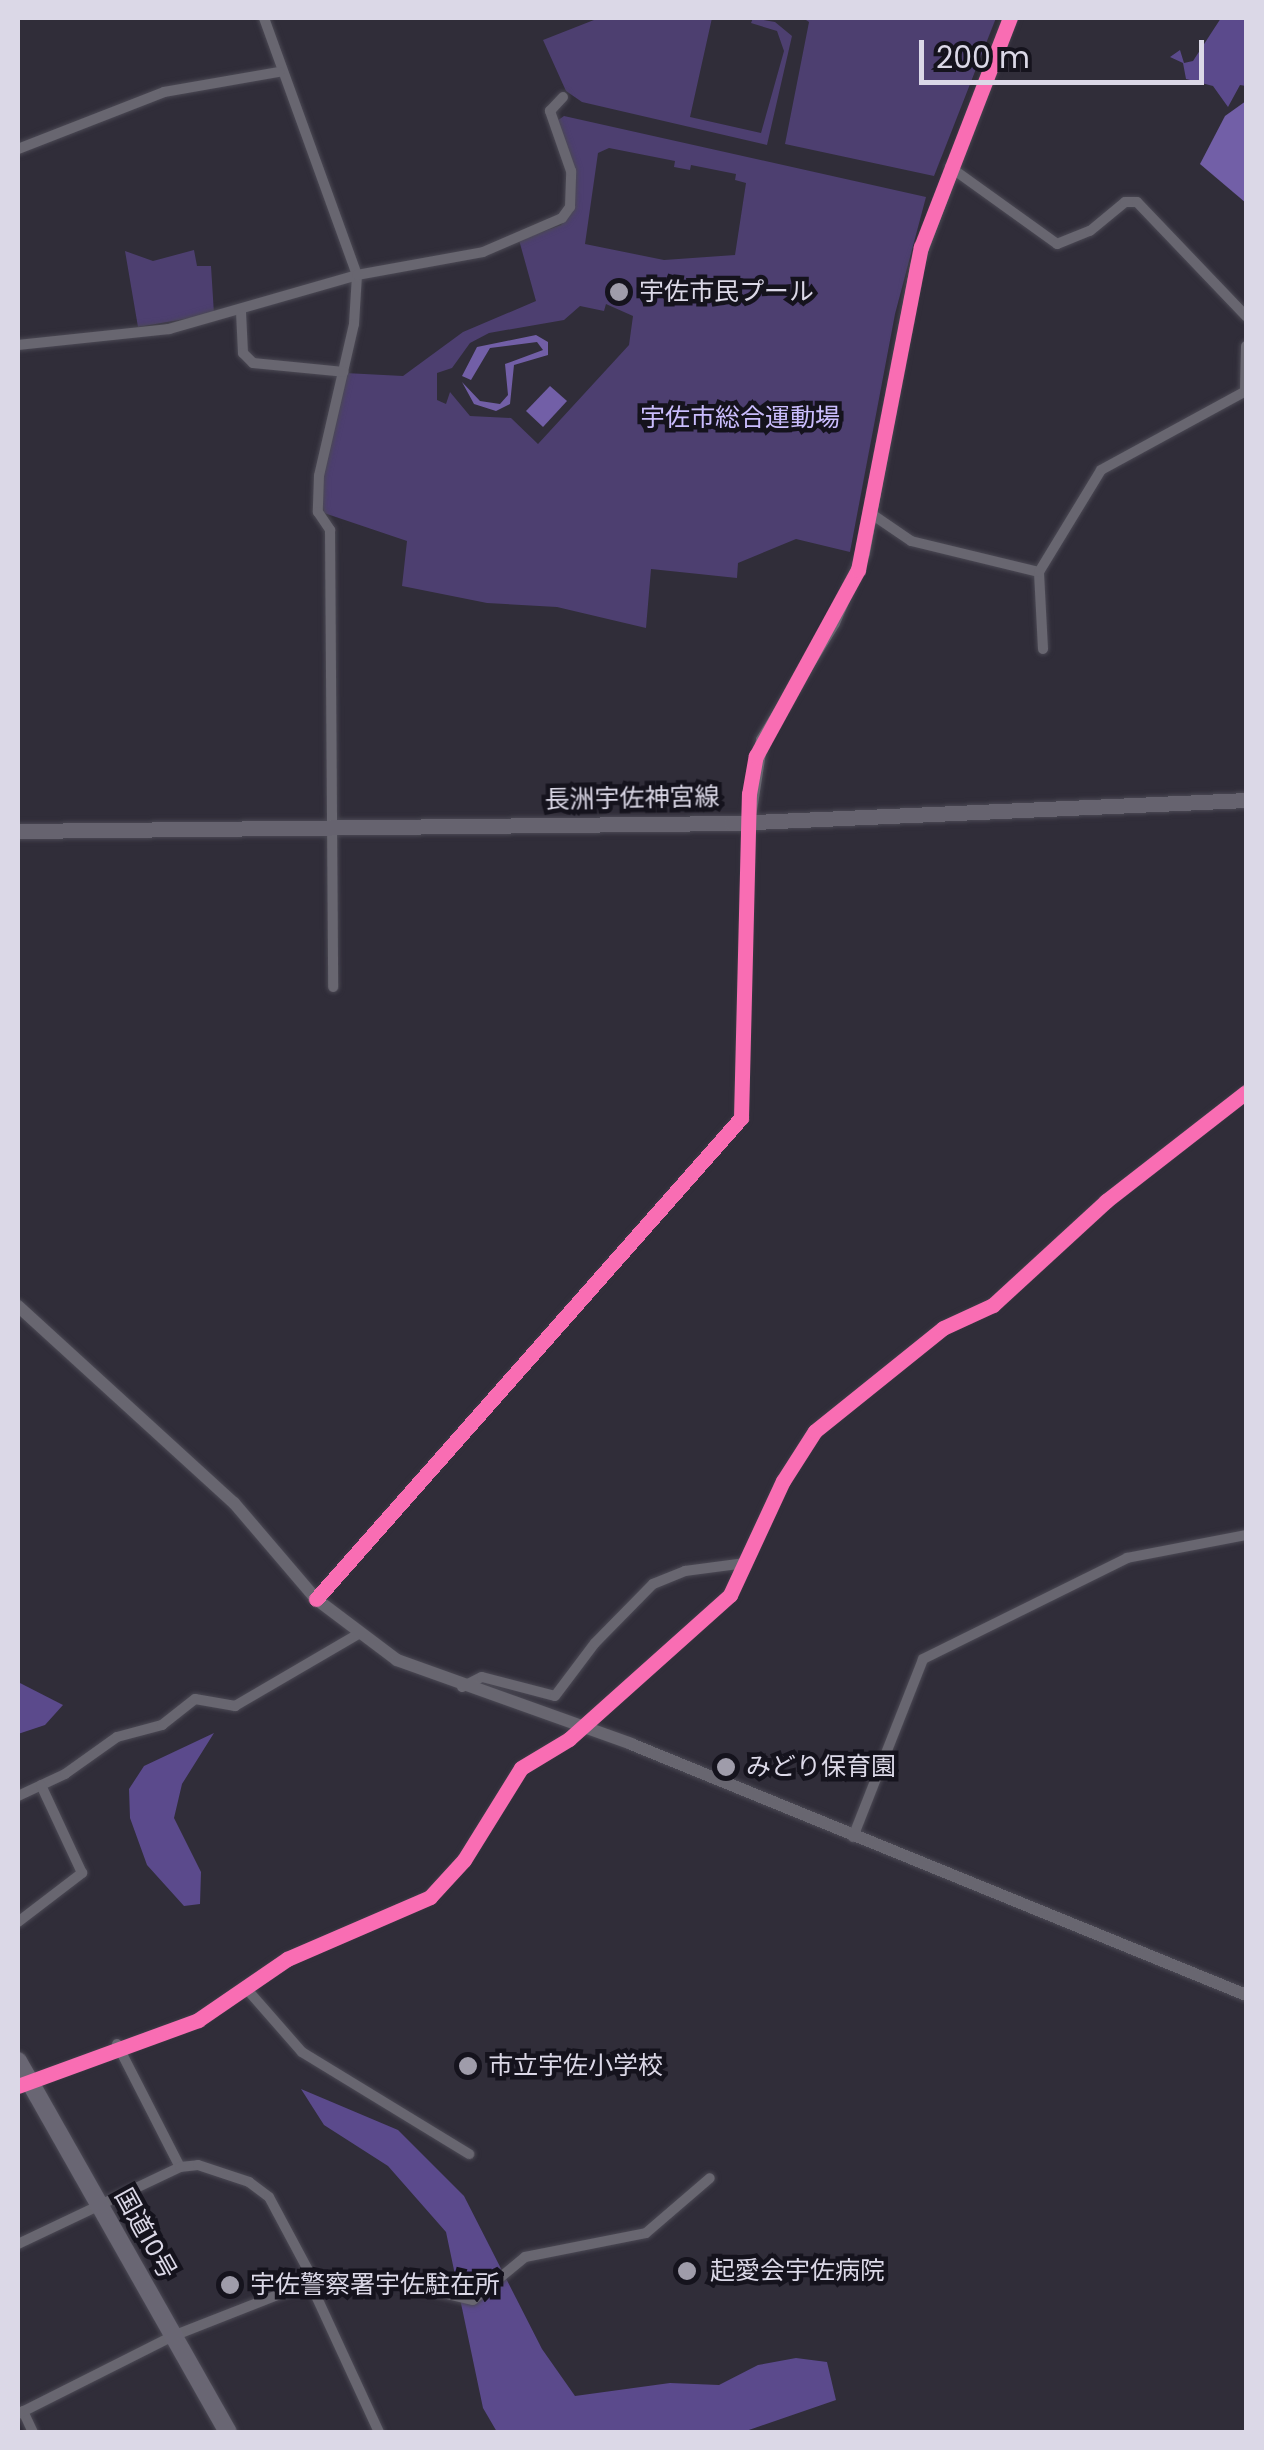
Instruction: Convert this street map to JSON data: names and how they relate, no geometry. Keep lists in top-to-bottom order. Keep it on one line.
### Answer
{"streets":{"highway":["国道10号"],"main road":["長洲宇佐神宮線"]},"parks":["宇佐市総合運動場"],"places":["宇佐市民プール","みどり保育園","市立宇佐小学校","起愛会宇佐病院","宇佐警察署宇佐駐在所"],"scale_bar":"200 m"}
